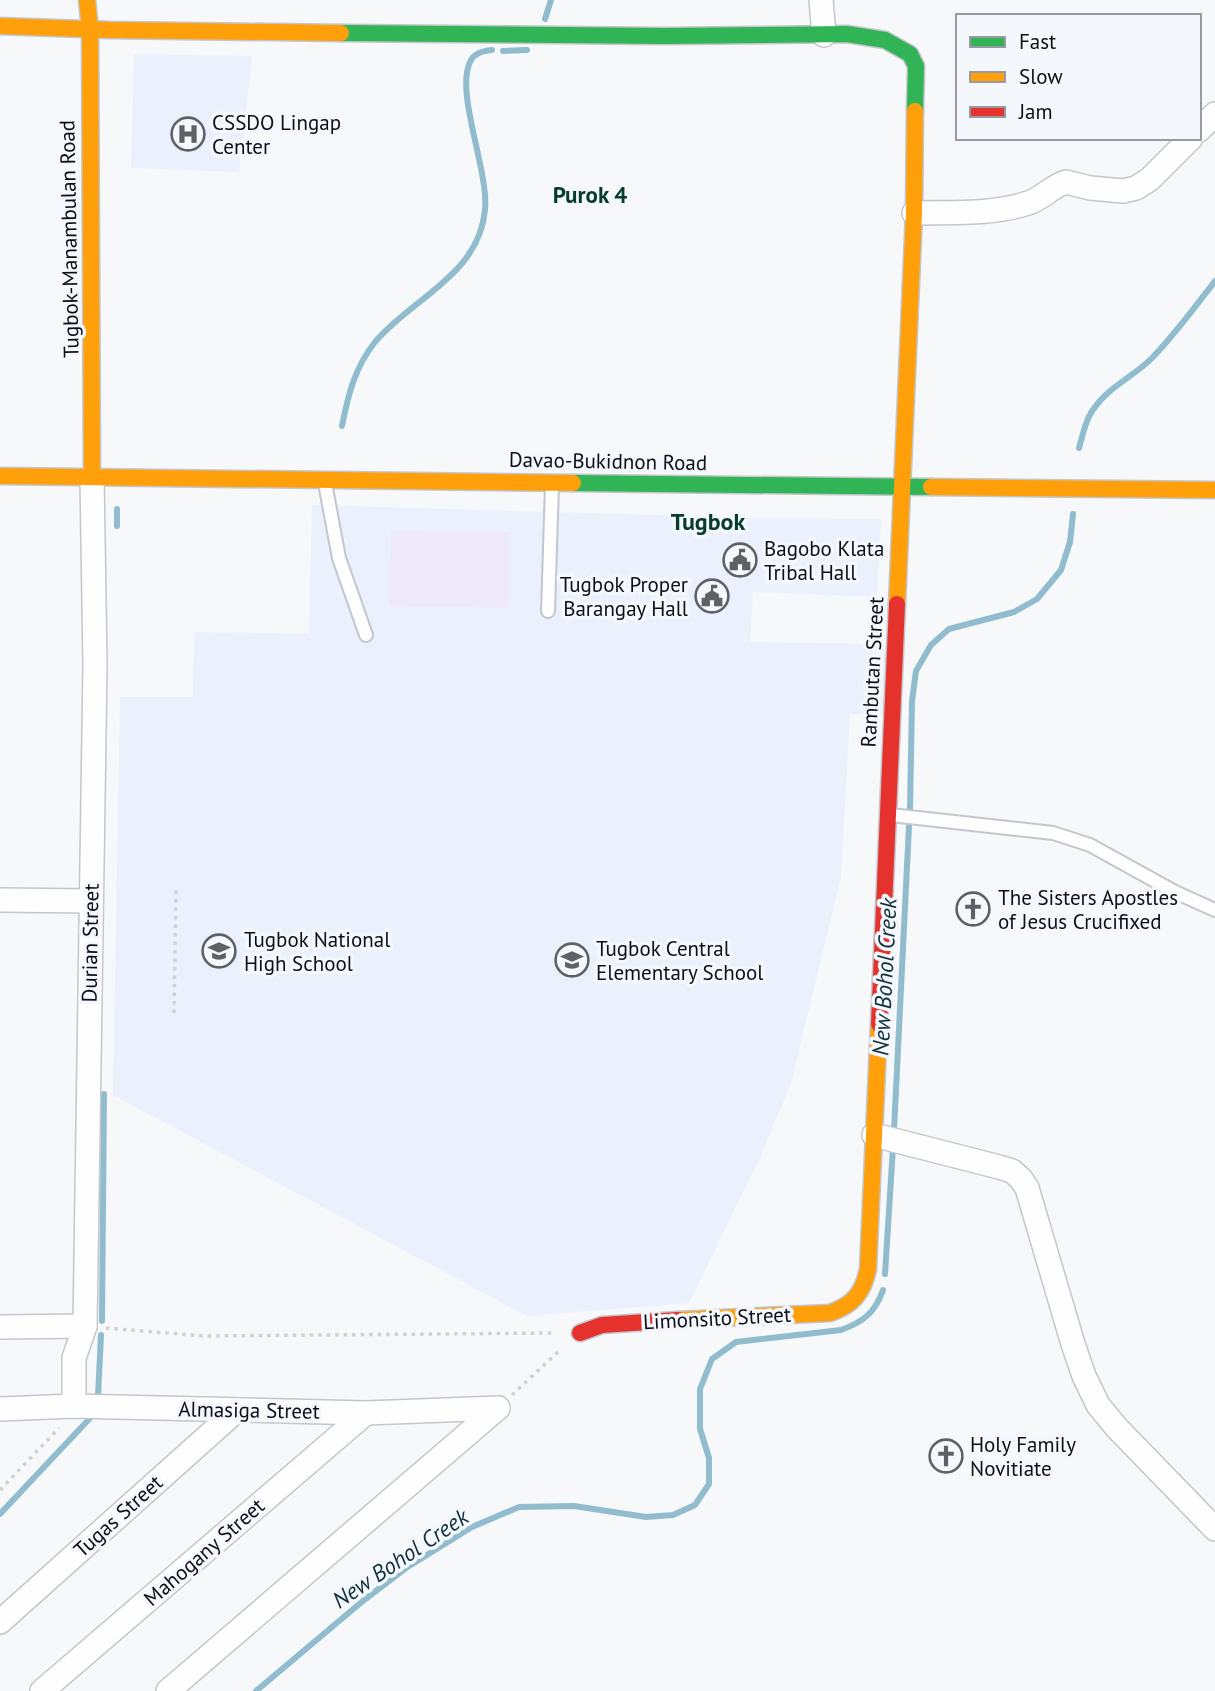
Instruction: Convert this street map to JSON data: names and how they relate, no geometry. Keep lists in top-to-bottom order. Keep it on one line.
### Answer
{"streets":{"main road":["Tugbok-Manambulan Road","Davao-Bukidnon Road","Rambutan Street","Limonsito Street"],"street":["Durian Street","Almasiga Street","Tugas Street","Mahogany Street"]},"crossings":[["Tugbok-Manambulan Road","Davao-Bukidnon Road"],["Tugbok-Manambulan Road","Durian Street"],["Davao-Bukidnon Road","Rambutan Street"],["Davao-Bukidnon Road","Durian Street"],["Rambutan Street","Limonsito Street"],["Durian Street","Almasiga Street"],["Almasiga Street","Tugas Street"],["Almasiga Street","Mahogany Street"]],"districts":["Purok 4","Tugbok"],"water":["New Bohol Creek"],"places":{"hospital":["CSSDO Lingap Center"],"public building":["Bagobo Klata Tribal Hall","Tugbok Proper Barangay Hall"],"church":["The Sisters Apostles of Jesus Crucifixed","Holy Family Novitiate"],"school or university":["Tugbok National High School","Tugbok Central Elementary School"]},"legend":["Fast","Slow","Jam"]}
